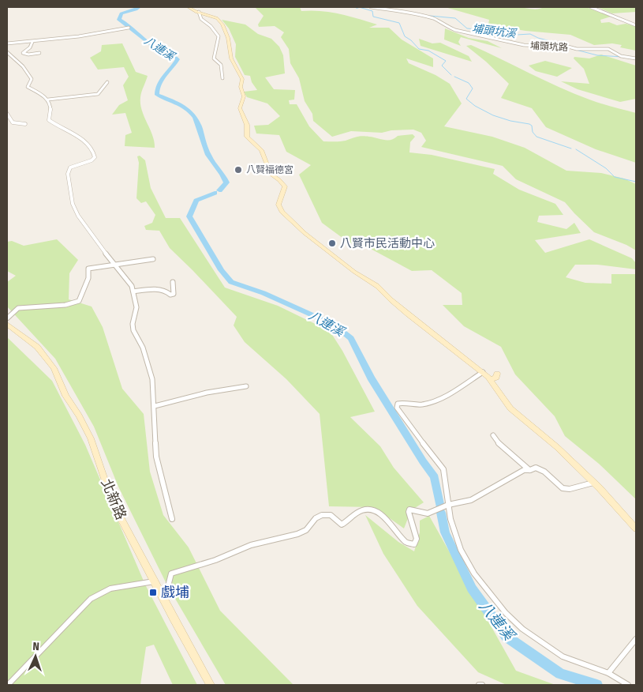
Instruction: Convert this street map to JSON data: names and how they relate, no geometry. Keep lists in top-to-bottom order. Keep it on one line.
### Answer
{"streets":{"street":["埔頭坑路","北新路"]},"water":["埔頭坑溪","八連溪"],"places":{"other":["八賢福德宮","八賢市民活動中心"],"transit":["戲埔"]},"north":"top"}
